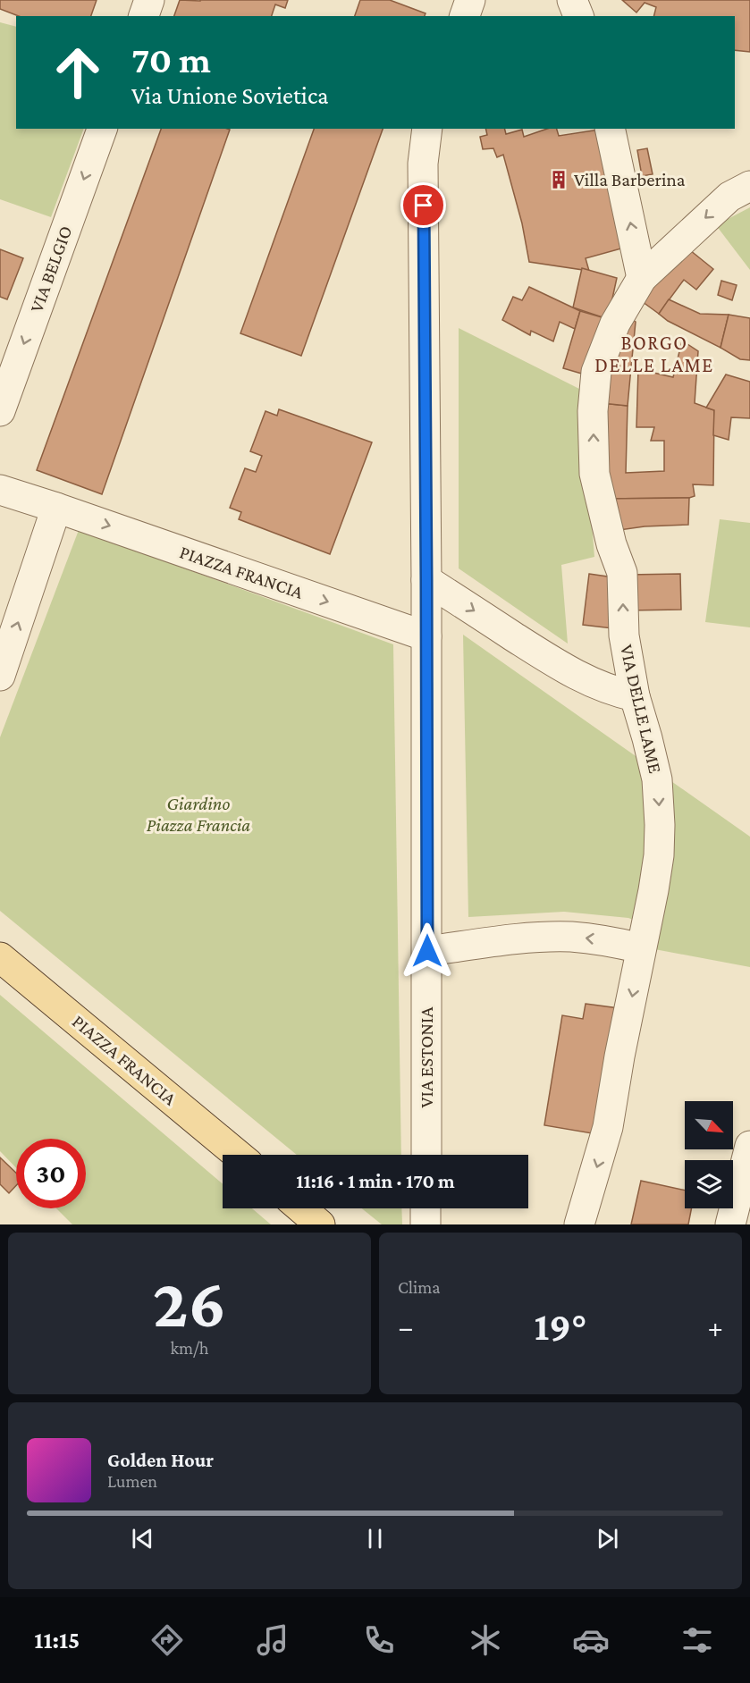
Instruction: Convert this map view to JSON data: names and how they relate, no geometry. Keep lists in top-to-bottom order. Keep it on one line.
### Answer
{"streets":{"main road":["PIAZZA FRANCIA"],"street":["VIA BELGIO","VIA DELLE LAME","VIA ESTONIA"]},"crossings":[["PIAZZA FRANCIA","VIA ESTONIA"]],"one_way":["VIA BELGIO","PIAZZA FRANCIA"],"districts":["BORGO DELLE LAME"],"parks":["Giardino Piazza Francia"],"places":{"building":["Villa Barberina"]},"north":"bottom right","page":{"turn":["70 m","Via Unione Sovietica"],"limit":"30","trip":"11:16 · 1 min · 170 m","tile":[["26","km/h"],"Clima"],"heat":["−","19°","+"],"song":["Golden Hour","Lumen"],"tabs":"11:15"}}
